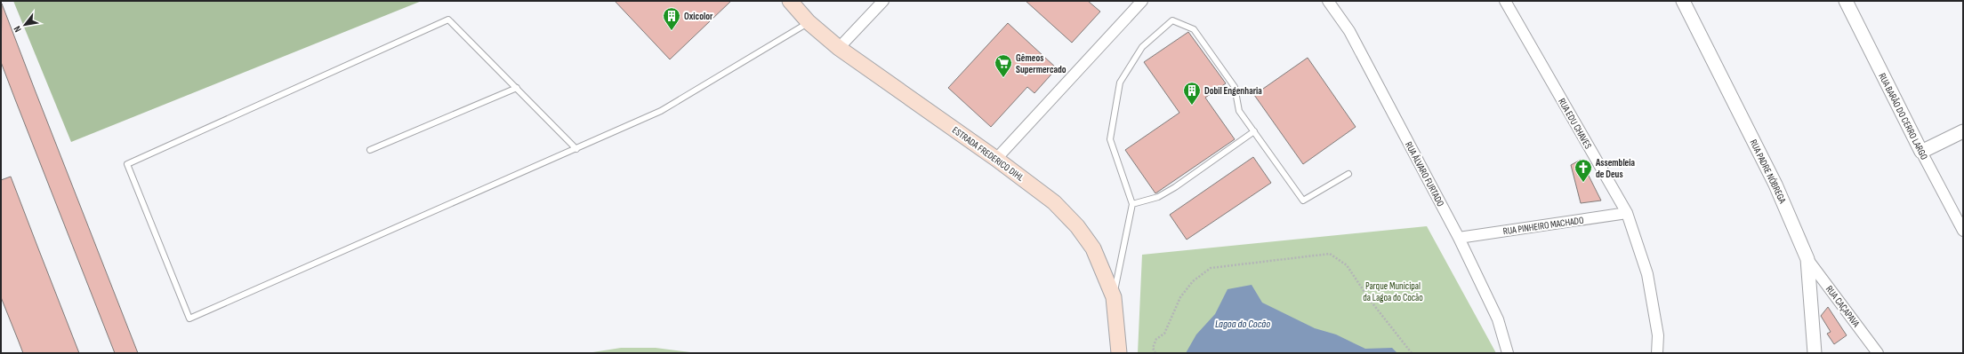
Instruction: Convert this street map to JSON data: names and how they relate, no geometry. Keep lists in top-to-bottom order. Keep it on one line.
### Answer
{"streets":{"main road":["ESTRADA FREDERICO DIHL"],"street":["RUA BARÃO DO CERRO LARGO","RUA EDU CHAVES","RUA PADRE NÓBREGA","RUA ÁLVARO FURTADO","RUA PINHEIRO MACHADO","RUA CAÇAPAVA"]},"crossings":[["RUA EDU CHAVES","RUA PINHEIRO MACHADO"],["RUA PADRE NÓBREGA","RUA CAÇAPAVA"],["RUA ÁLVARO FURTADO","RUA PINHEIRO MACHADO"]],"water":["Lagoa do Cocão"],"parks":["Parque Municipal da Lagoa do Cocão"],"places":{"building":["Oxicolor","Dobil Engenharia"],"supermarket":["Gêmeos Supermercado"],"church":["Assembleia de Deus"]},"north":"bottom left"}
